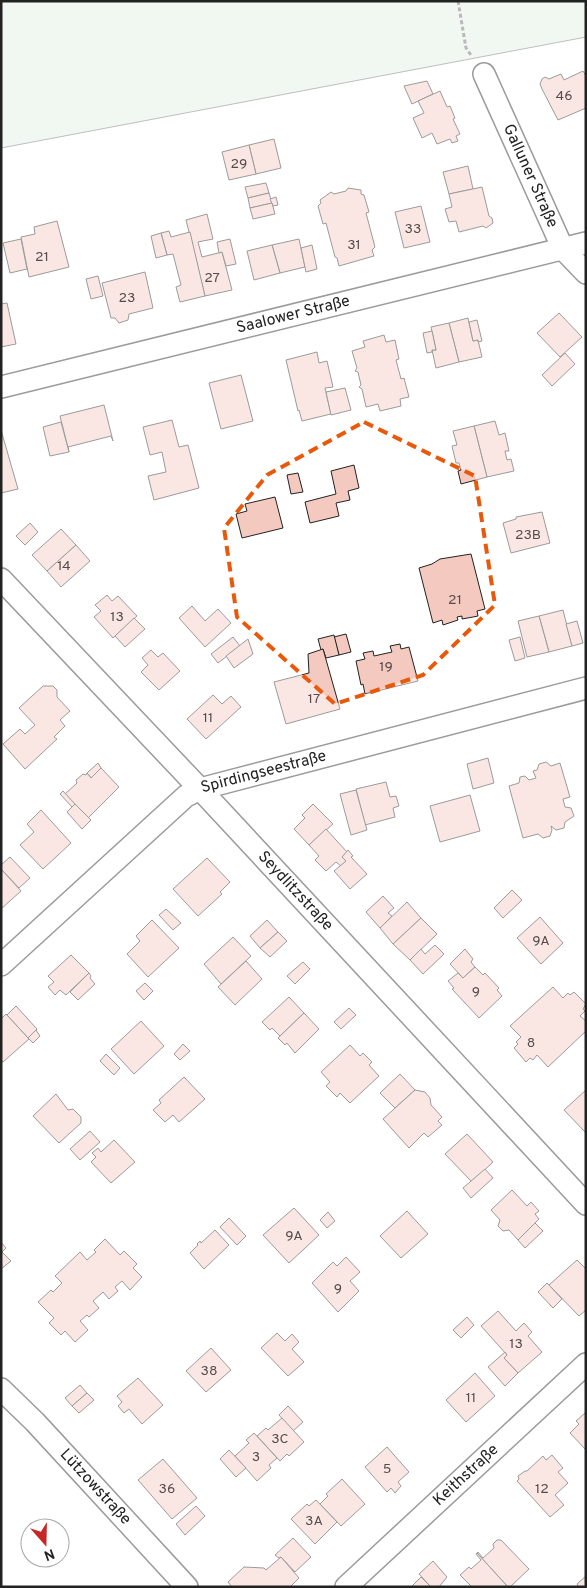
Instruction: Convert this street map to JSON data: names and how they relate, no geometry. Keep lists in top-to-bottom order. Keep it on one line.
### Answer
{"streets":{"street":["Galluner Straße","Saalower Straße","Spirdingseestraße","Seydlitzstraße","Keithstraße","Lützowstraße"]},"crossings":[["Galluner Straße","Saalower Straße"],["Spirdingseestraße","Seydlitzstraße"]],"house_numbers":["46","29","33","31","21","27","23","23B","14","21","13","19","17","11","9A","9","8","9A","9","13","38","11","3C","3","5","36","12","3A"],"north":"bottom"}
